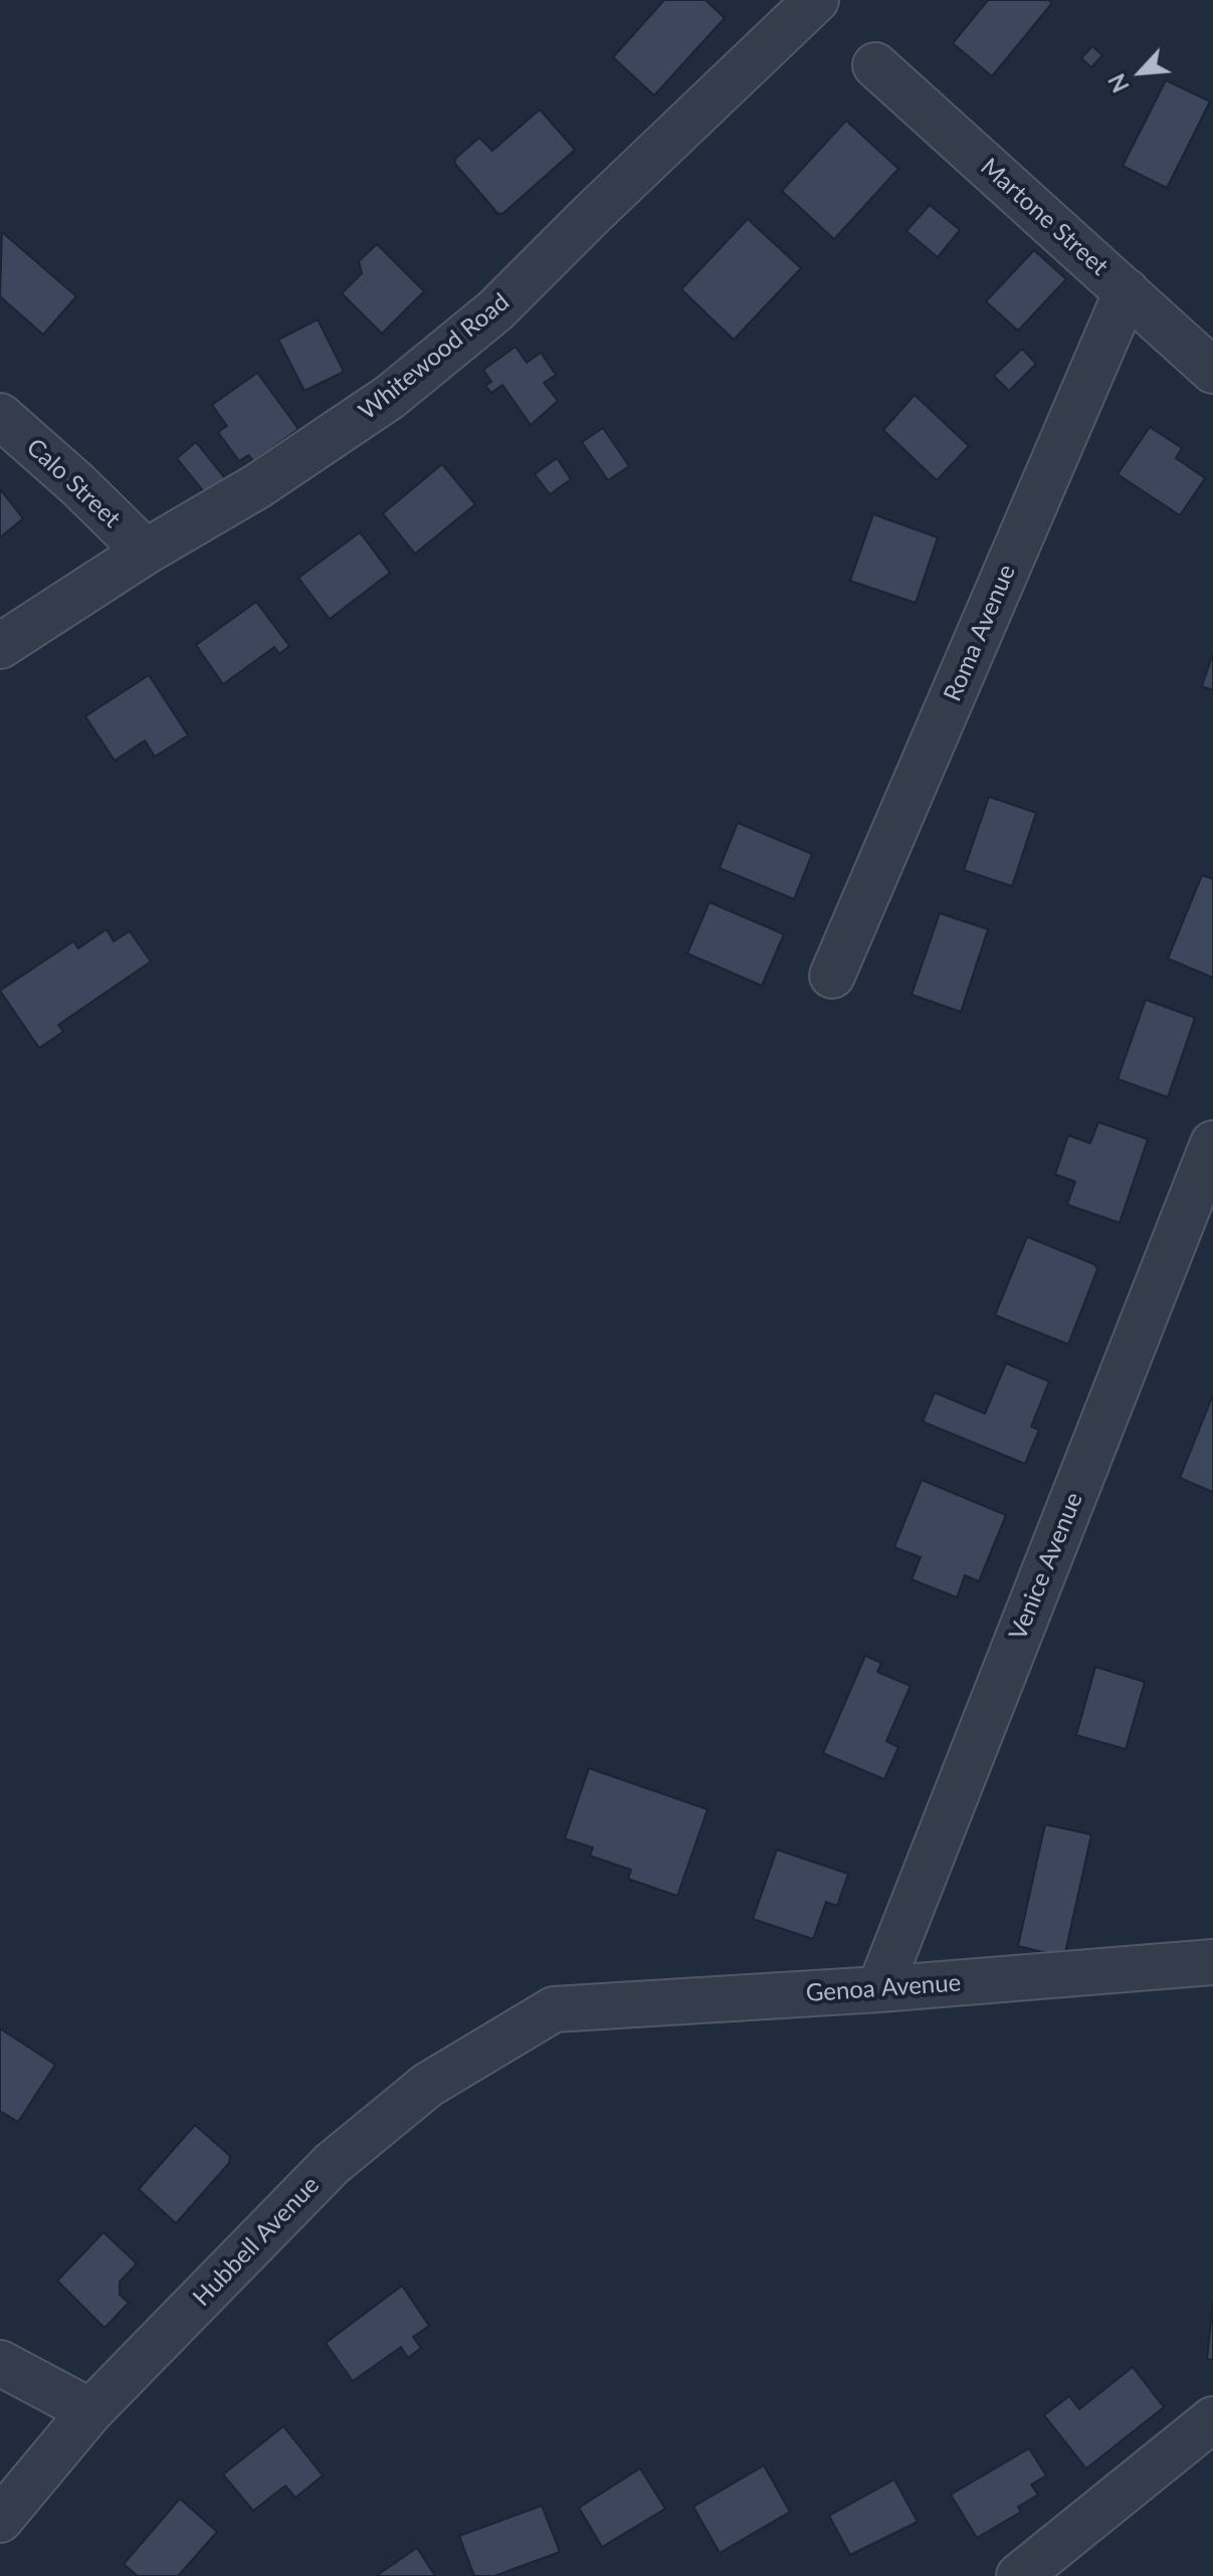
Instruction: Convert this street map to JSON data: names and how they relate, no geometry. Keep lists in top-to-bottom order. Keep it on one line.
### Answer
{"streets":{"street":["Martone Street","Whitewood Road","Calo Street","Roma Avenue","Venice Avenue","Genoa Avenue","Hubbell Avenue"]},"crossings":[["Martone Street","Roma Avenue"],["Whitewood Road","Calo Street"],["Venice Avenue","Genoa Avenue"],["Genoa Avenue","Hubbell Avenue"]],"north":"bottom left"}
